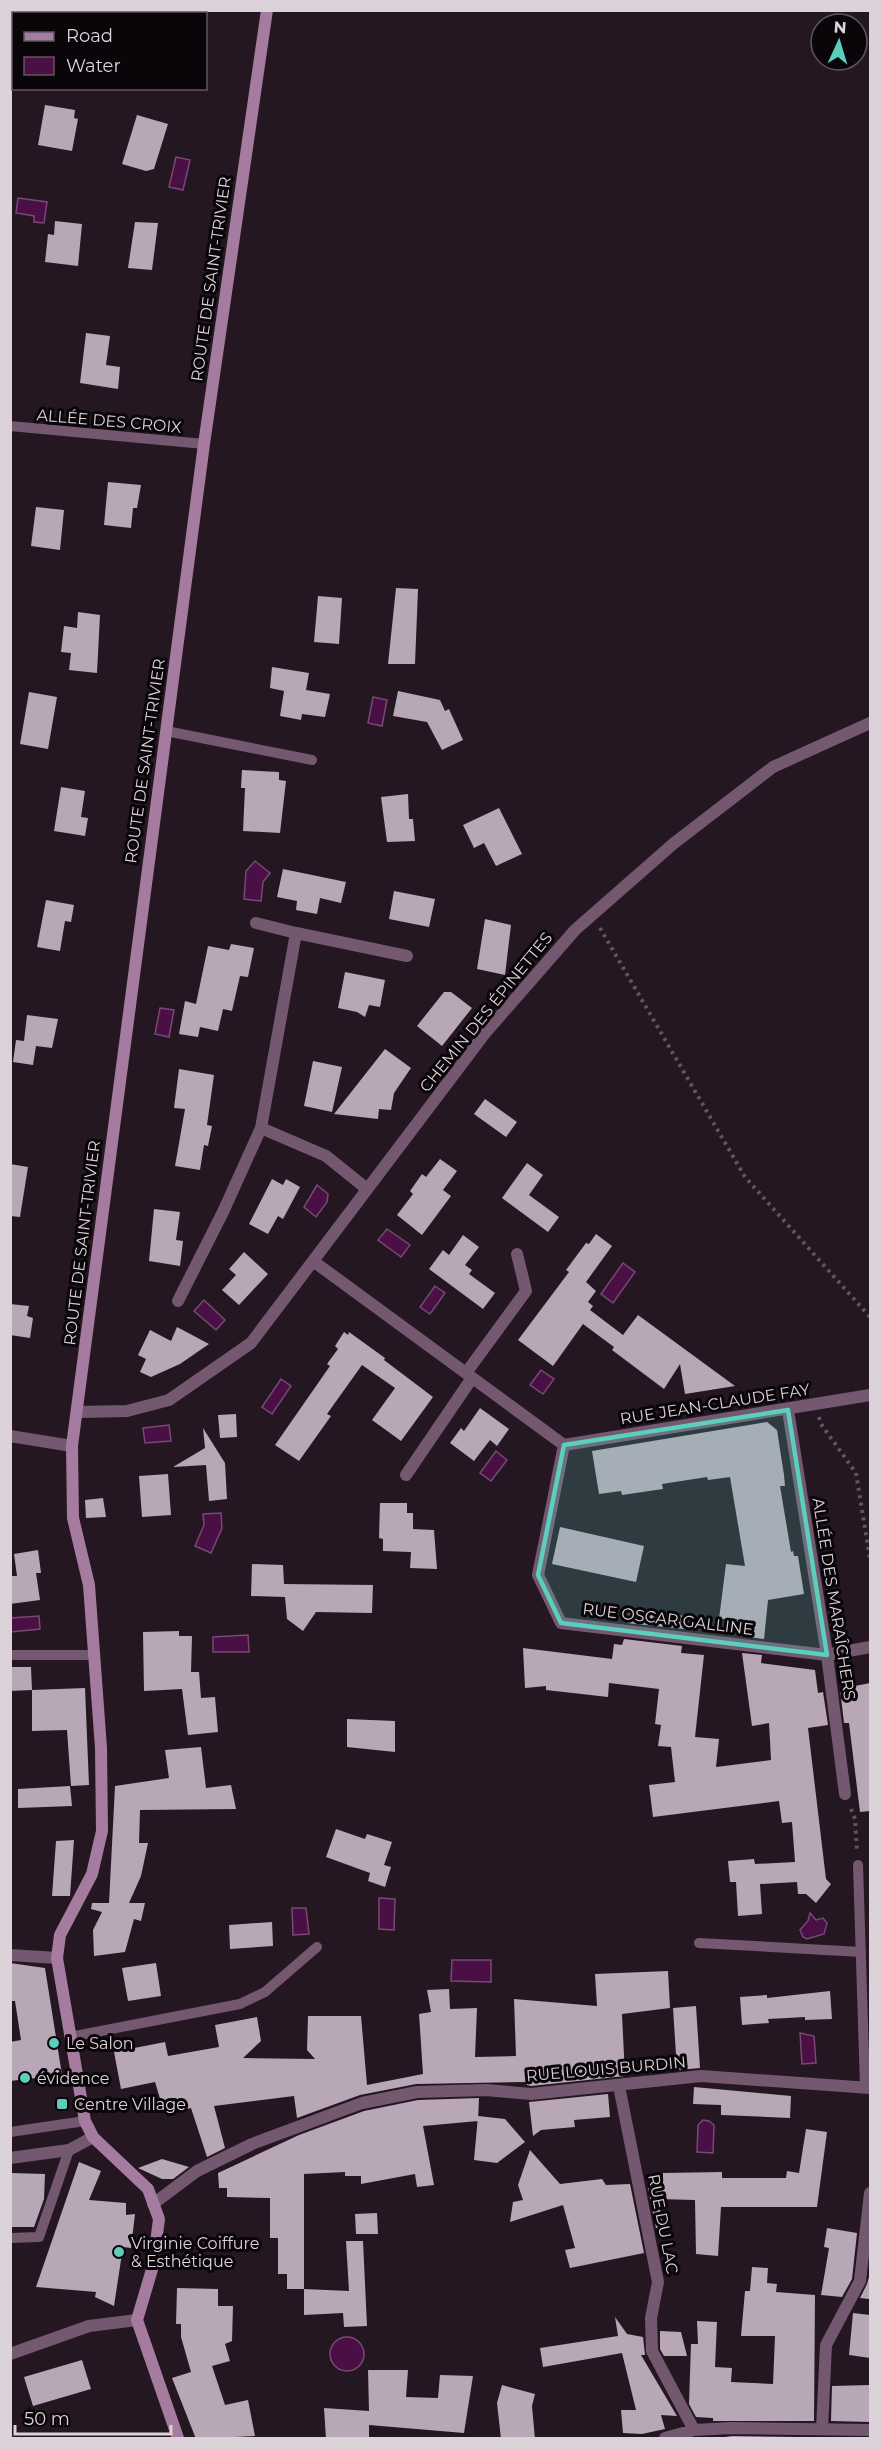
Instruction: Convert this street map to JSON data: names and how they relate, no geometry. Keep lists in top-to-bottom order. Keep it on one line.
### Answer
{"streets":{"main road":["ROUTE DE SAINT-TRIVIER"],"street":["CHEMIN DES ÉPINETTES","RUE JEAN-CLAUDE FAY","ALLÉE DES MARAÎCHERS","RUE OSCAR GALLINE","RUE LOUIS BURDIN","RUE DU LAC"],"lane":["ALLÉE DES CROIX"]},"crossings":[["ROUTE DE SAINT-TRIVIER","ALLÉE DES CROIX"],["ROUTE DE SAINT-TRIVIER","CHEMIN DES ÉPINETTES"],["ROUTE DE SAINT-TRIVIER","RUE LOUIS BURDIN"],["RUE JEAN-CLAUDE FAY","ALLÉE DES MARAÎCHERS"],["RUE JEAN-CLAUDE FAY","RUE OSCAR GALLINE"],["ALLÉE DES MARAÎCHERS","RUE OSCAR GALLINE"],["RUE LOUIS BURDIN","RUE DU LAC"]],"places":{"other":["Le Salon","évidence","Virginie Coiffure & Esthétique"],"transit":["Centre Village"]},"legend":["Road","Water"],"scale_bar":"50 m","north":"top"}
